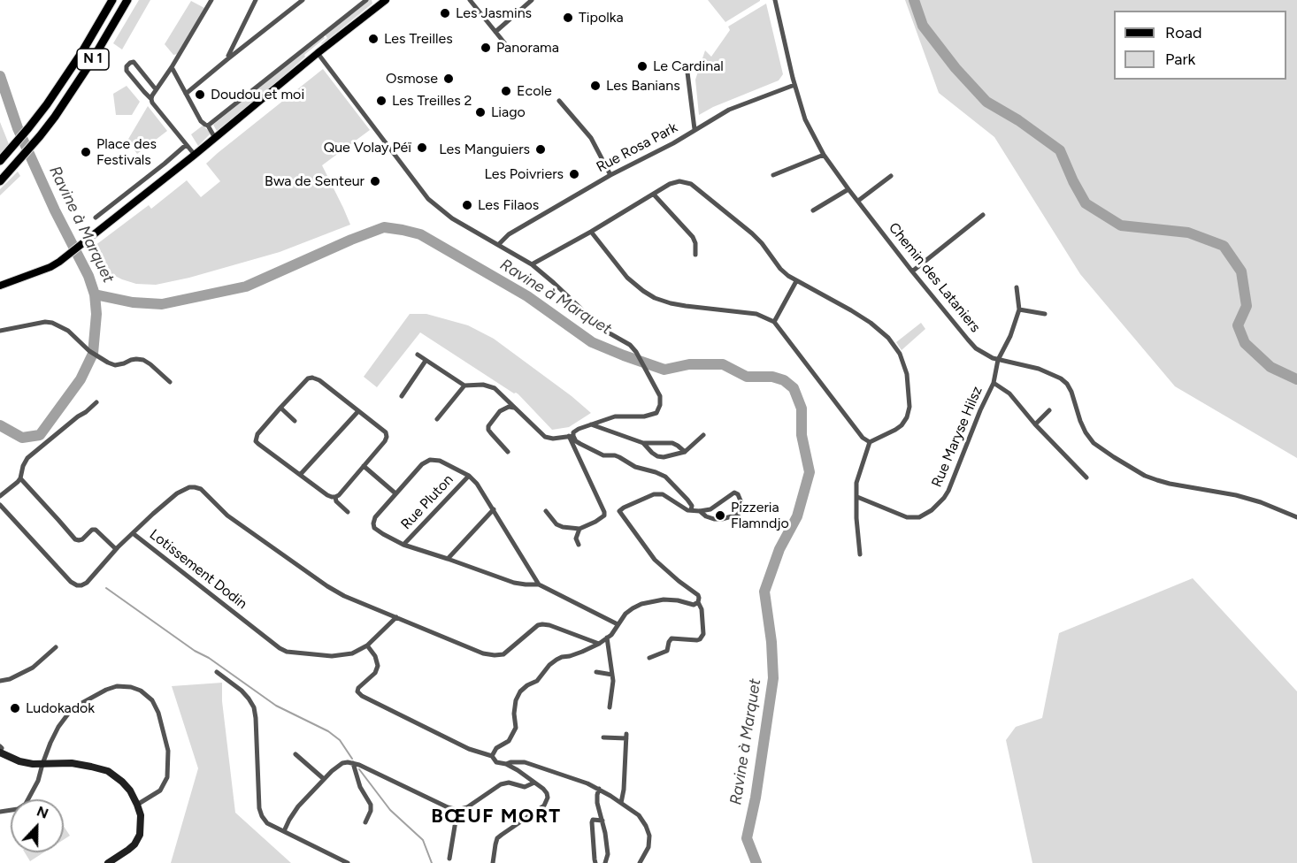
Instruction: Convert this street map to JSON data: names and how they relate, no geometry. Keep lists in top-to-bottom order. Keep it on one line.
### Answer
{"streets":{"highway":["N 1"],"street":["Rue Rosa Park","Chemin des Lataniers","Rue Maryse Hilsz","Rue Pluton","Lotissement Dodin"]},"crossings":[["Rue Rosa Park","Chemin des Lataniers"],["Chemin des Lataniers","Rue Maryse Hilsz"]],"districts":["BŒUF MORT"],"water":["Ravine à Marquet"],"places":["Les Jasmins","Tipolka","Les Treilles","Panorama","Le Cardinal","Osmose","Les Banians","Ecole","Doudou et moi","Les Treilles 2","Liago","Que Volay Péï","Les Manguiers","Place des Festivals","Les Poivriers","Bwa de Senteur","Les Filaos","Pizzeria Flamndjo","Ludokadok"],"legend":["Road","Park"],"north":"top"}
